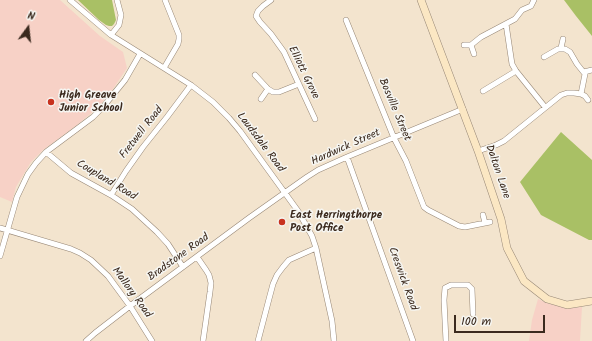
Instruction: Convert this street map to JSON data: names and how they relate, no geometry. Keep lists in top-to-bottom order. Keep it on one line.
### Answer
{"streets":{"street":["Elliott Grove","Bosville Street","Fretwell Road","Laudsdale Road","Hardwick Street","Dalton Lane","Coupland Road","Bradstone Road","Creswick Road","Mallory Road"]},"crossings":[["Bosville Street","Hardwick Street"],["Fretwell Road","Laudsdale Road"],["Fretwell Road","Coupland Road"],["Laudsdale Road","Hardwick Street"],["Laudsdale Road","Bradstone Road"],["Hardwick Street","Dalton Lane"],["Hardwick Street","Bradstone Road"],["Hardwick Street","Creswick Road"],["Coupland Road","Bradstone Road"],["Bradstone Road","Mallory Road"]],"places":["High Greave Junior School","East Herringthorpe Post Office"],"scale_bar":"100 m","north":"top"}
